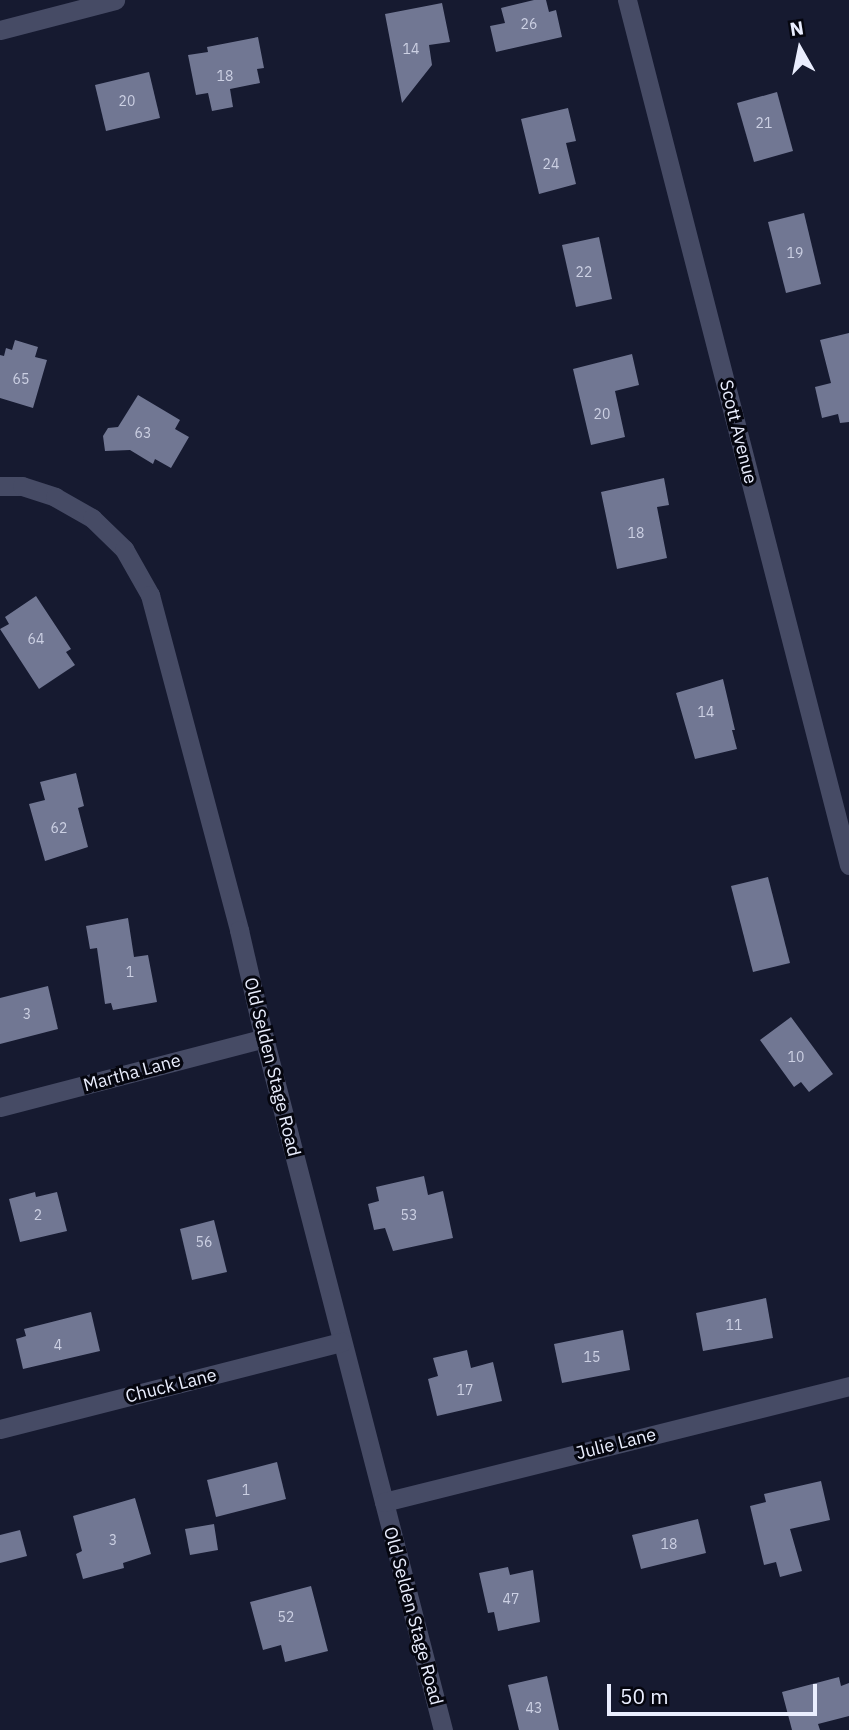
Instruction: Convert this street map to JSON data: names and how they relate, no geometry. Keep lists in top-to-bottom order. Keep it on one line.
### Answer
{"streets":{"street":["Scott Avenue","Old Selden Stage Road","Martha Lane","Chuck Lane","Julie Lane"]},"crossings":[["Old Selden Stage Road","Martha Lane"],["Old Selden Stage Road","Chuck Lane"],["Old Selden Stage Road","Julie Lane"]],"house_numbers":["26","14","18","20","21","24","19","22","65","20","63","18","64","14","62","1","3","10","2","53","56","11","4","15","17","1","3","18","47","52","43"],"scale_bar":"50 m","north":"top"}
